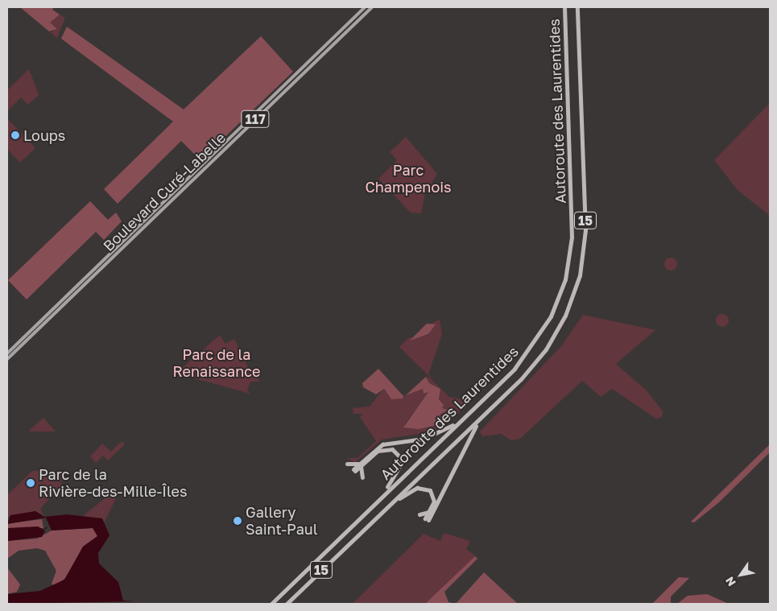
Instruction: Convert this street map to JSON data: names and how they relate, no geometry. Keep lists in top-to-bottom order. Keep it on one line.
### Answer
{"streets":{"highway":["Autoroute des Laurentides","15"],"main road":["117","Boulevard Curé-Labelle"]},"parks":["Parc Champenois","Parc de la Renaissance"],"places":["Loups","Parc de la Rivière-des-Mille-Îles","Gallery Saint-Paul"],"north":"bottom left"}
